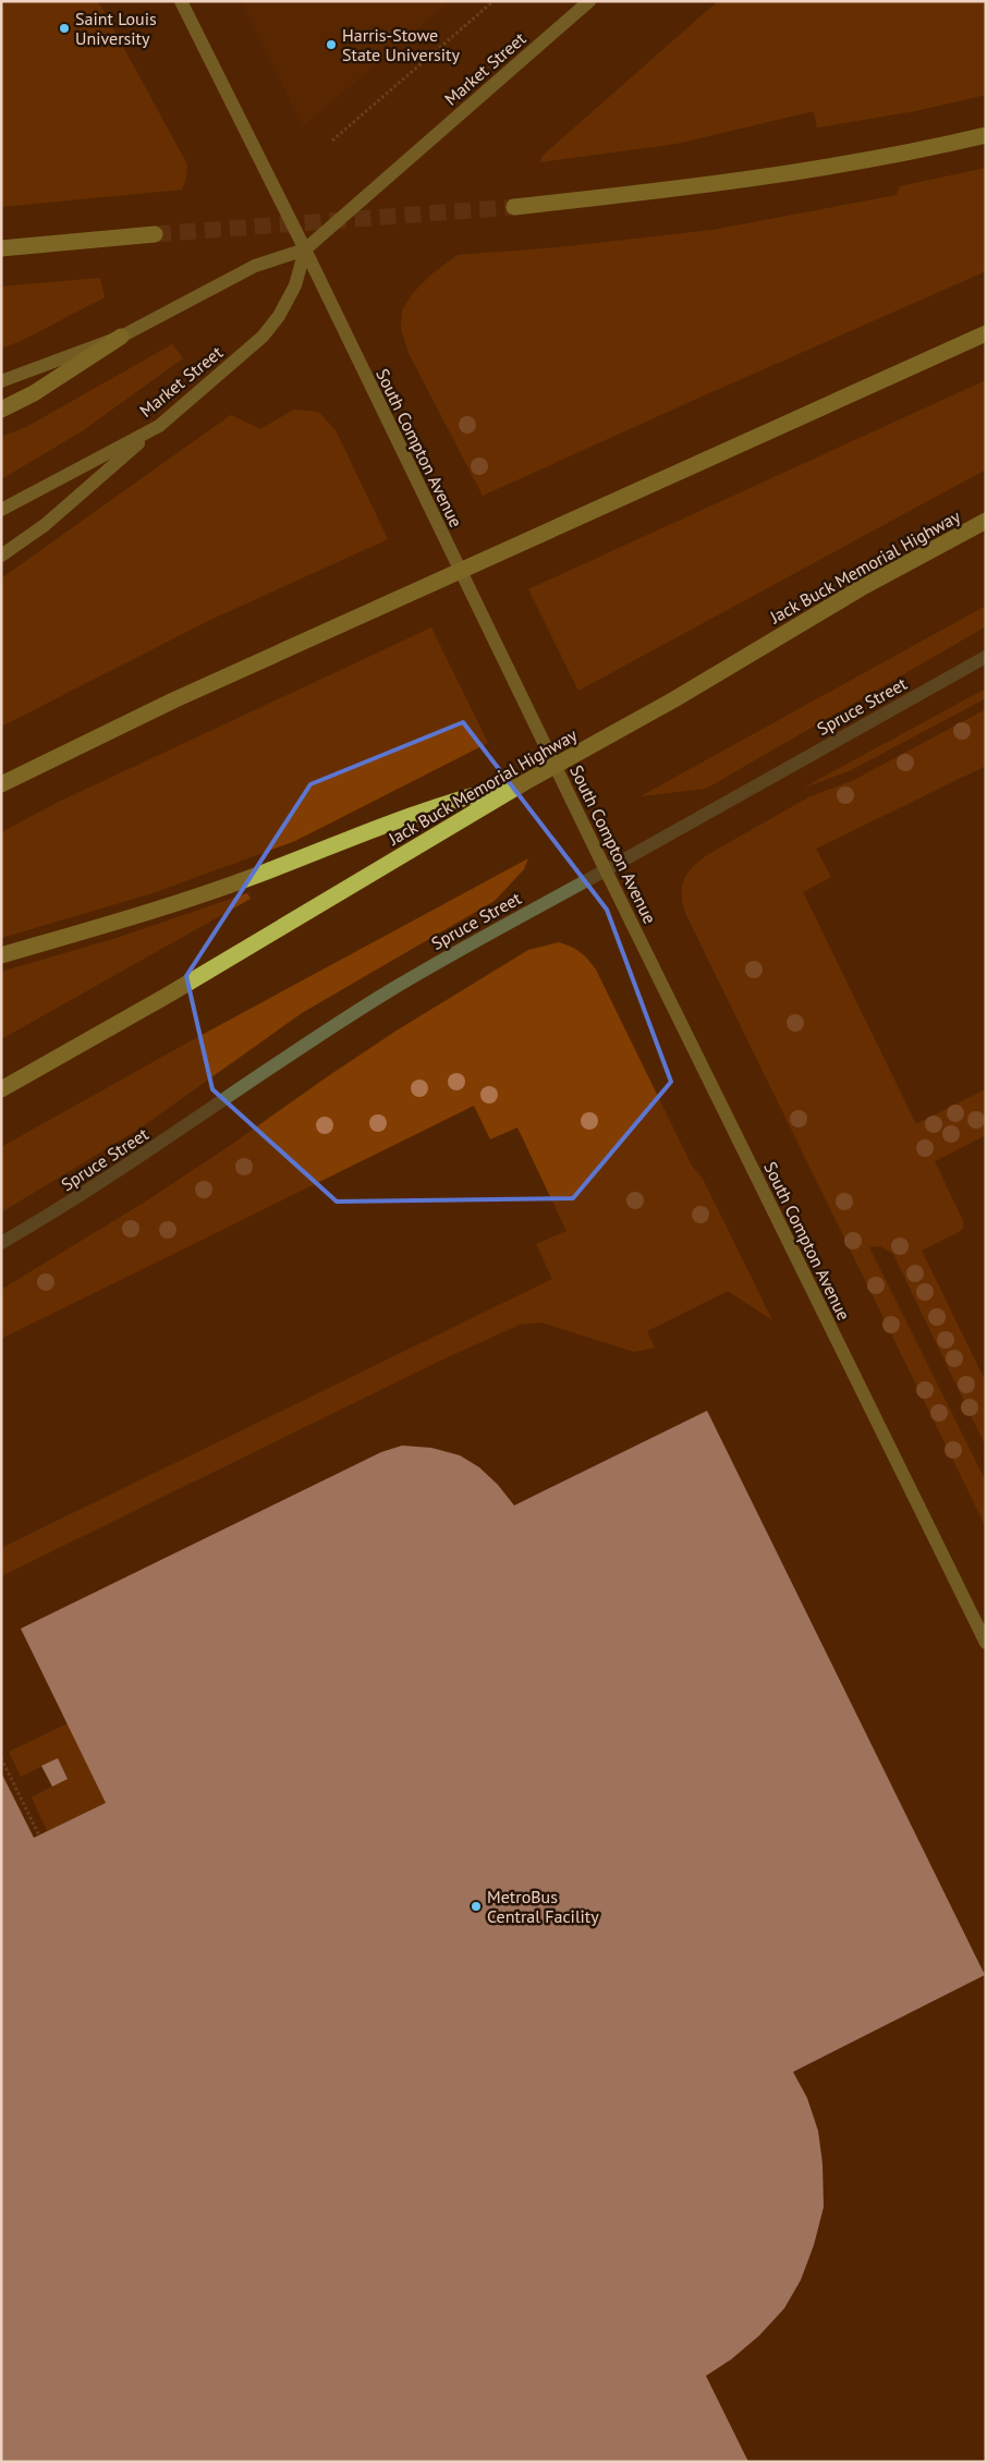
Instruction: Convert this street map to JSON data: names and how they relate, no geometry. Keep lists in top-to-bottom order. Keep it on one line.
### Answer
{"streets":{"highway":["Jack Buck Memorial Highway"],"main road":["Market Street","South Compton Avenue"],"street":["Spruce Street"]},"crossings":[["Market Street","South Compton Avenue"],["South Compton Avenue","Spruce Street"]],"places":["Saint Louis University","Harris-Stowe State University","MetroBus Central Facility"]}
